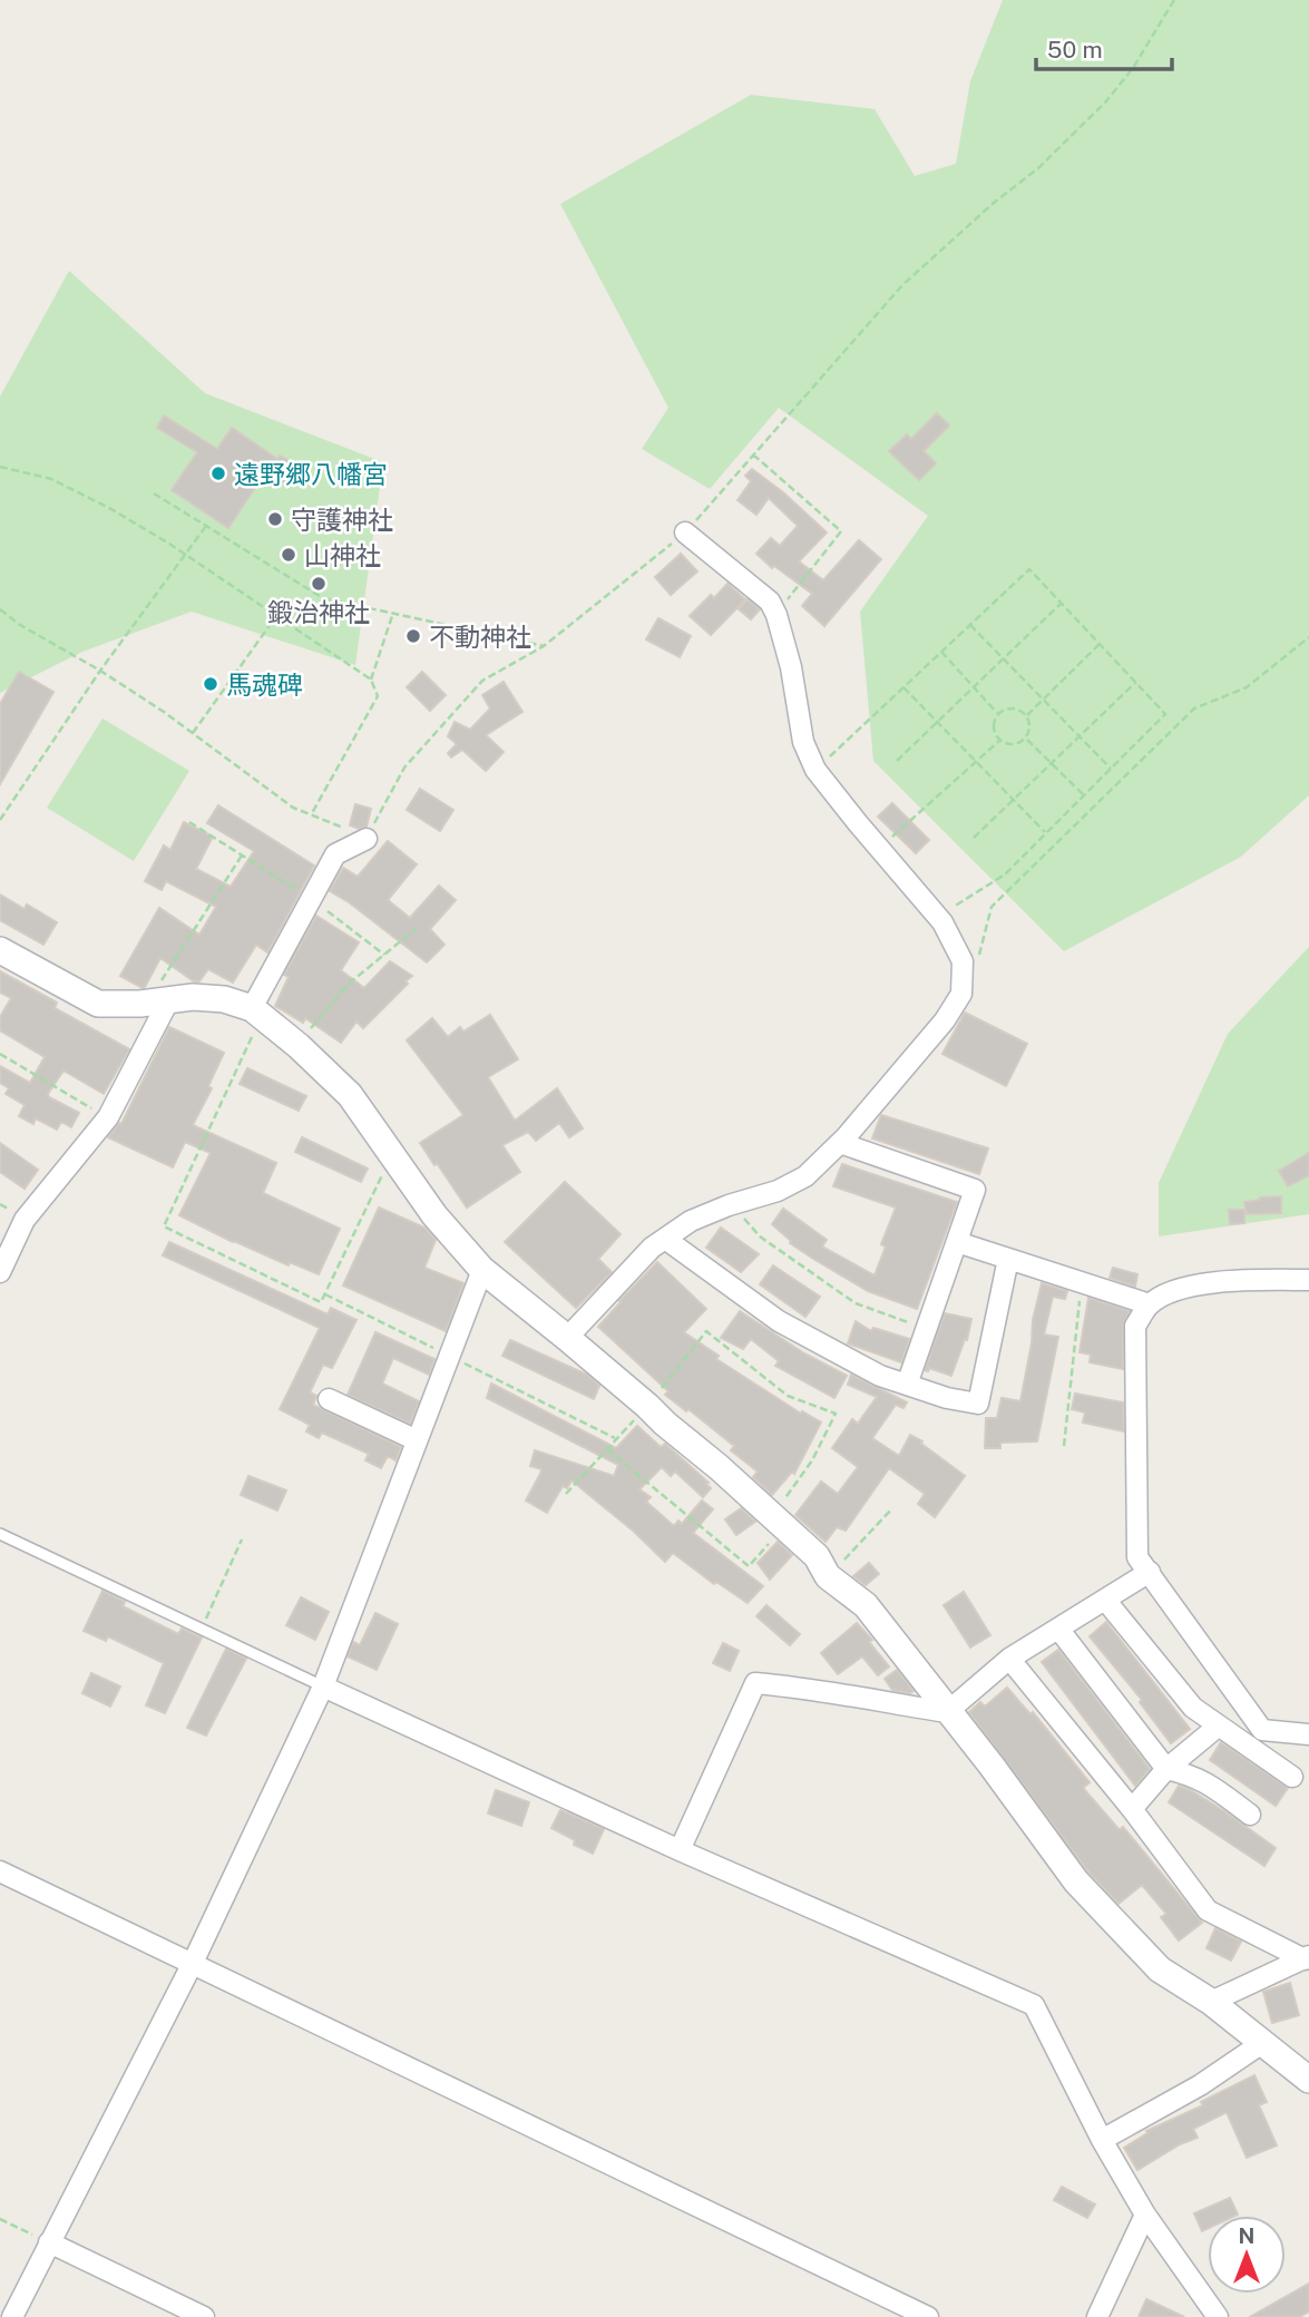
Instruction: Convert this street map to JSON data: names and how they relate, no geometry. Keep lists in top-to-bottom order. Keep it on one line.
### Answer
{"places":["遠野郷八幡宮","守護神社","山神社","鍛治神社","不動神社","馬魂碑"],"scale_bar":"50 m","north":"top"}
